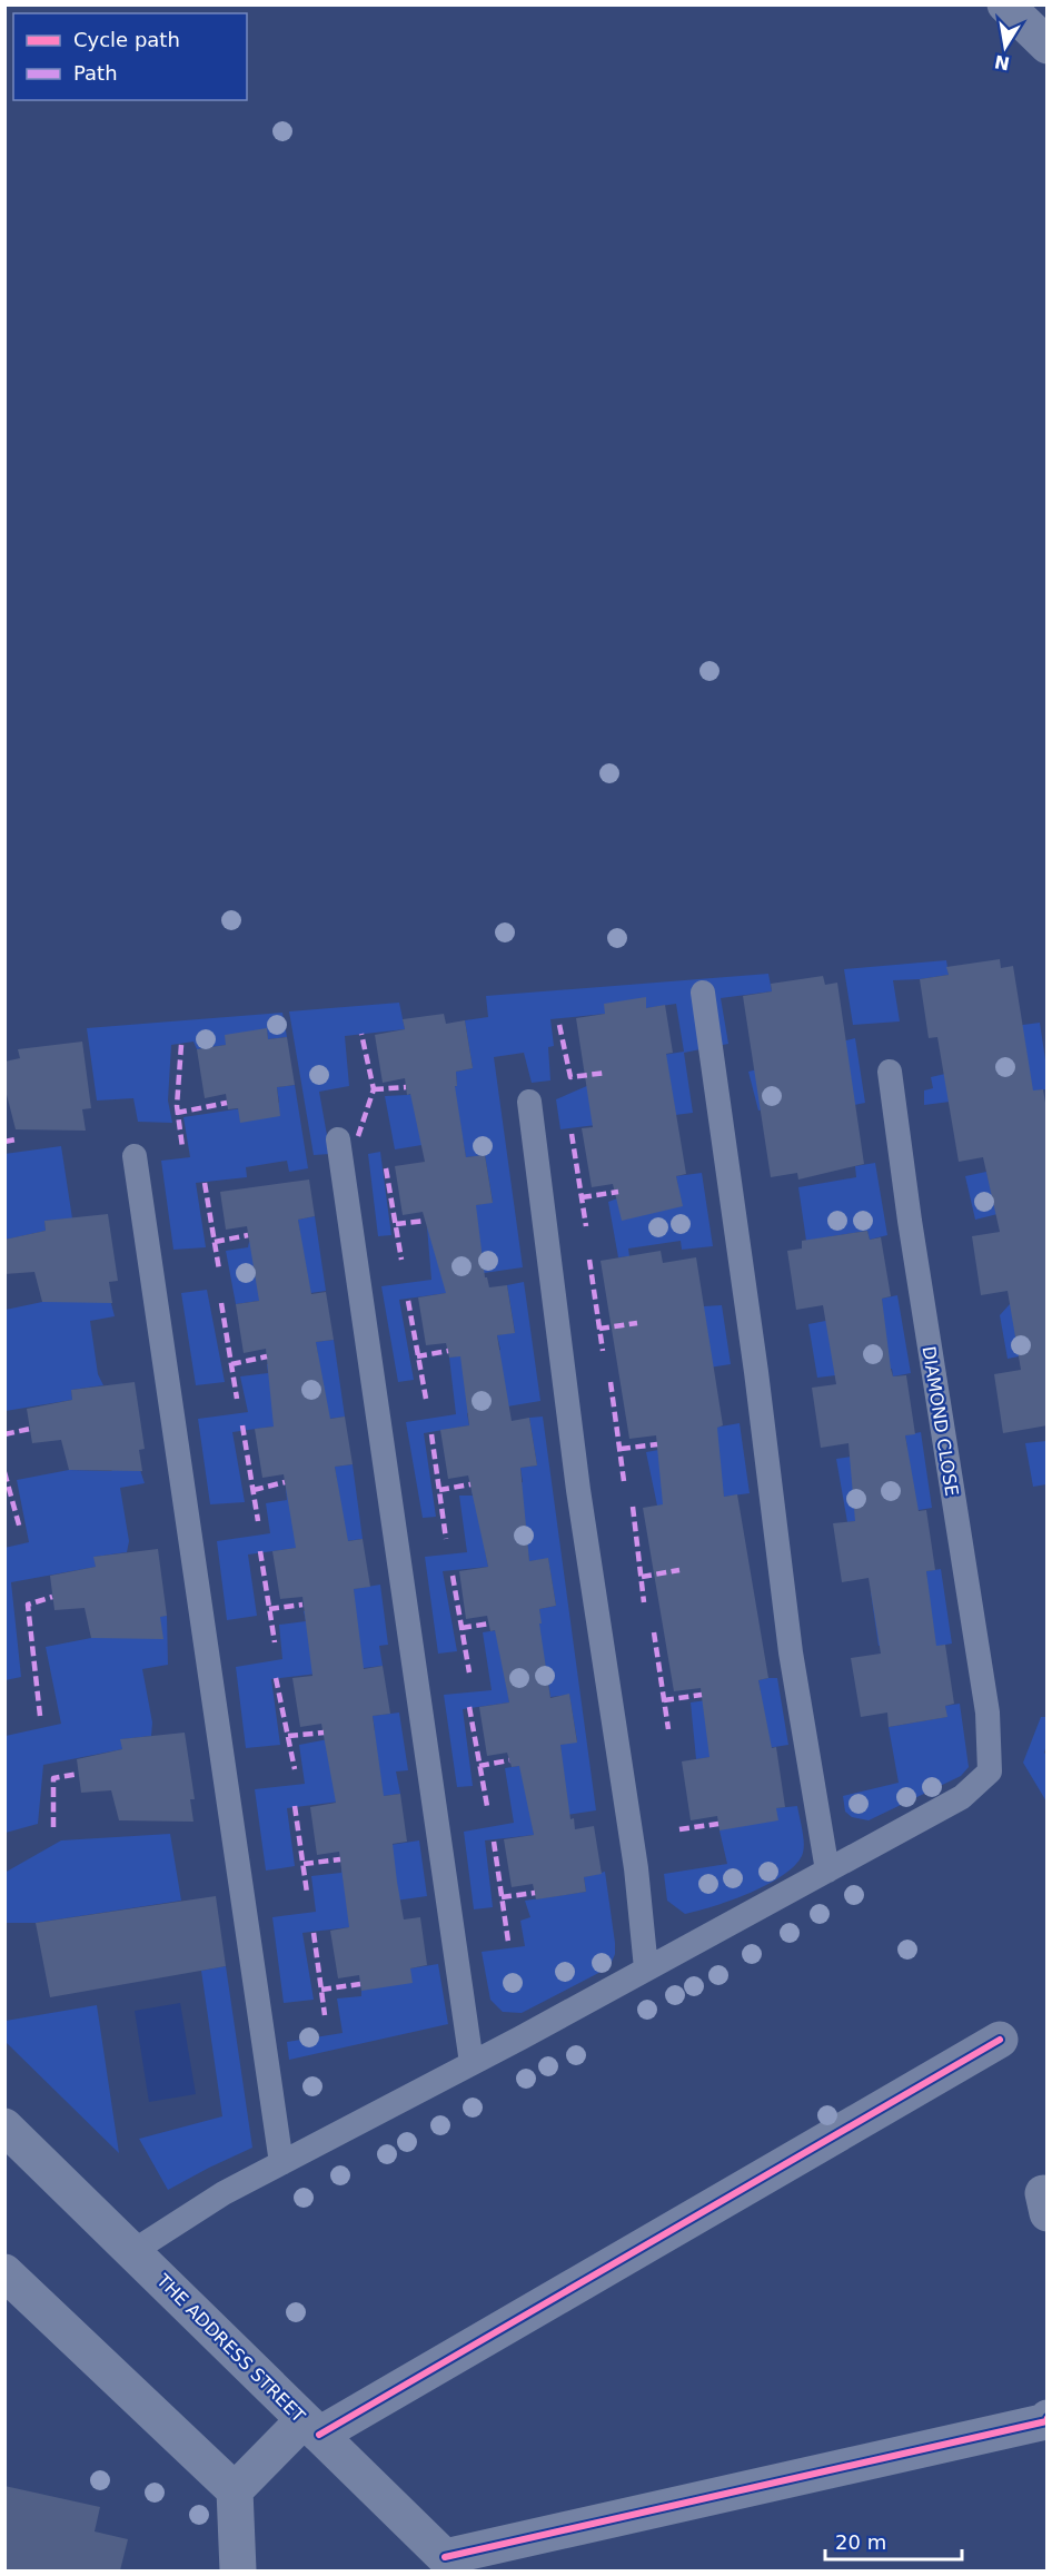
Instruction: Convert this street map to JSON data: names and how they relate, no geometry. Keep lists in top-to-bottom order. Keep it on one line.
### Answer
{"streets":{"street":["THE ADDRESS STREET"],"lane":["DIAMOND CLOSE"]},"legend":["Cycle path","Path"],"scale_bar":"20 m","north":"bottom"}
